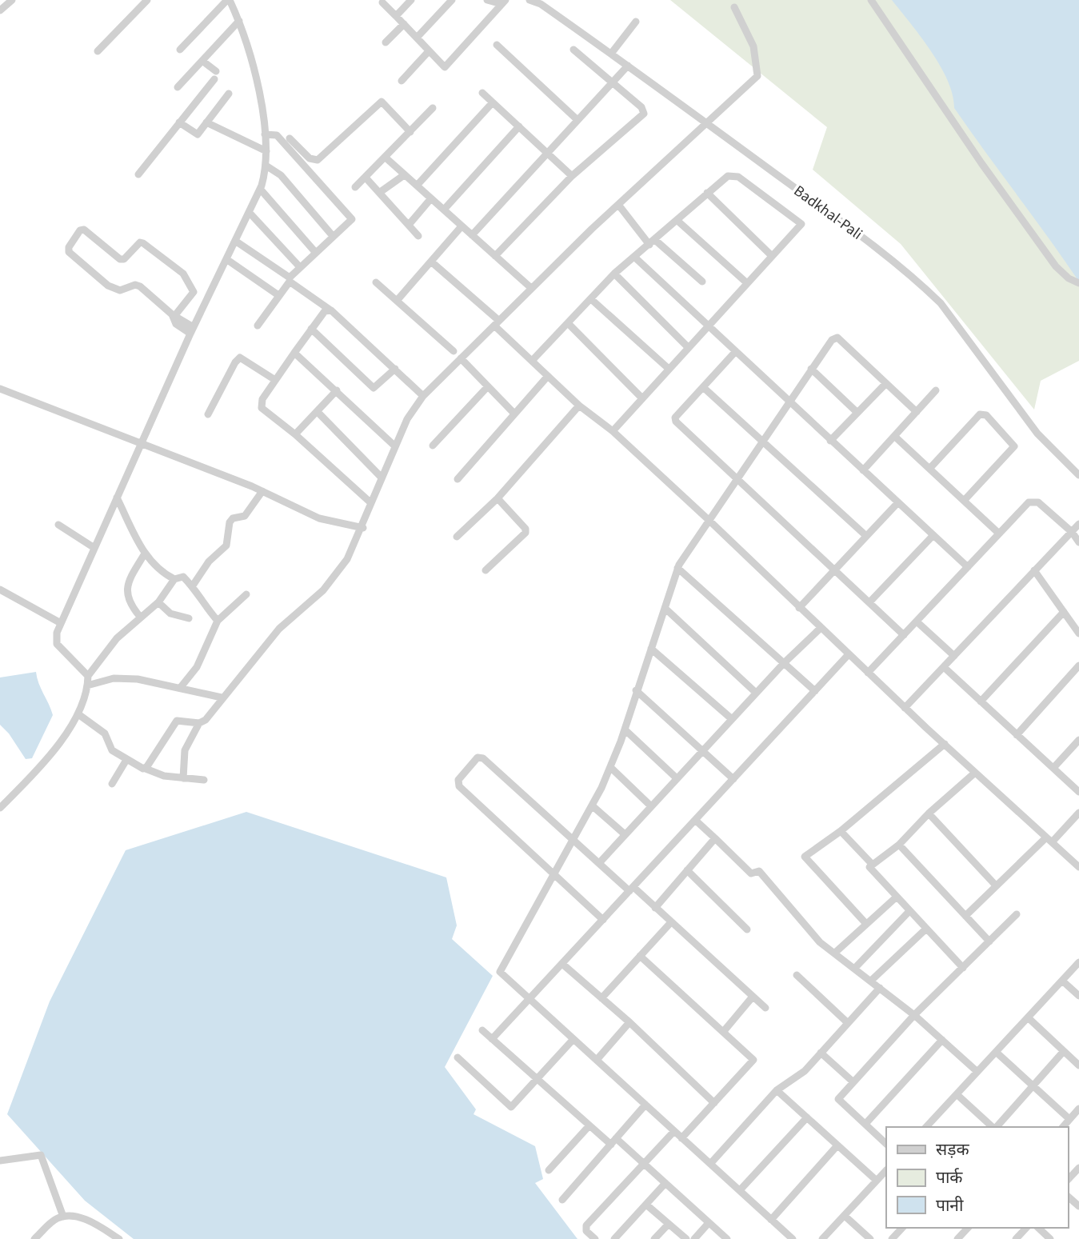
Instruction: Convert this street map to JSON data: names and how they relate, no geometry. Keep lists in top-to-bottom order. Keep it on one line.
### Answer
{"streets":{"street":["Badkhal-Pali"]},"legend":["सड़क","पार्क","पानी"]}
